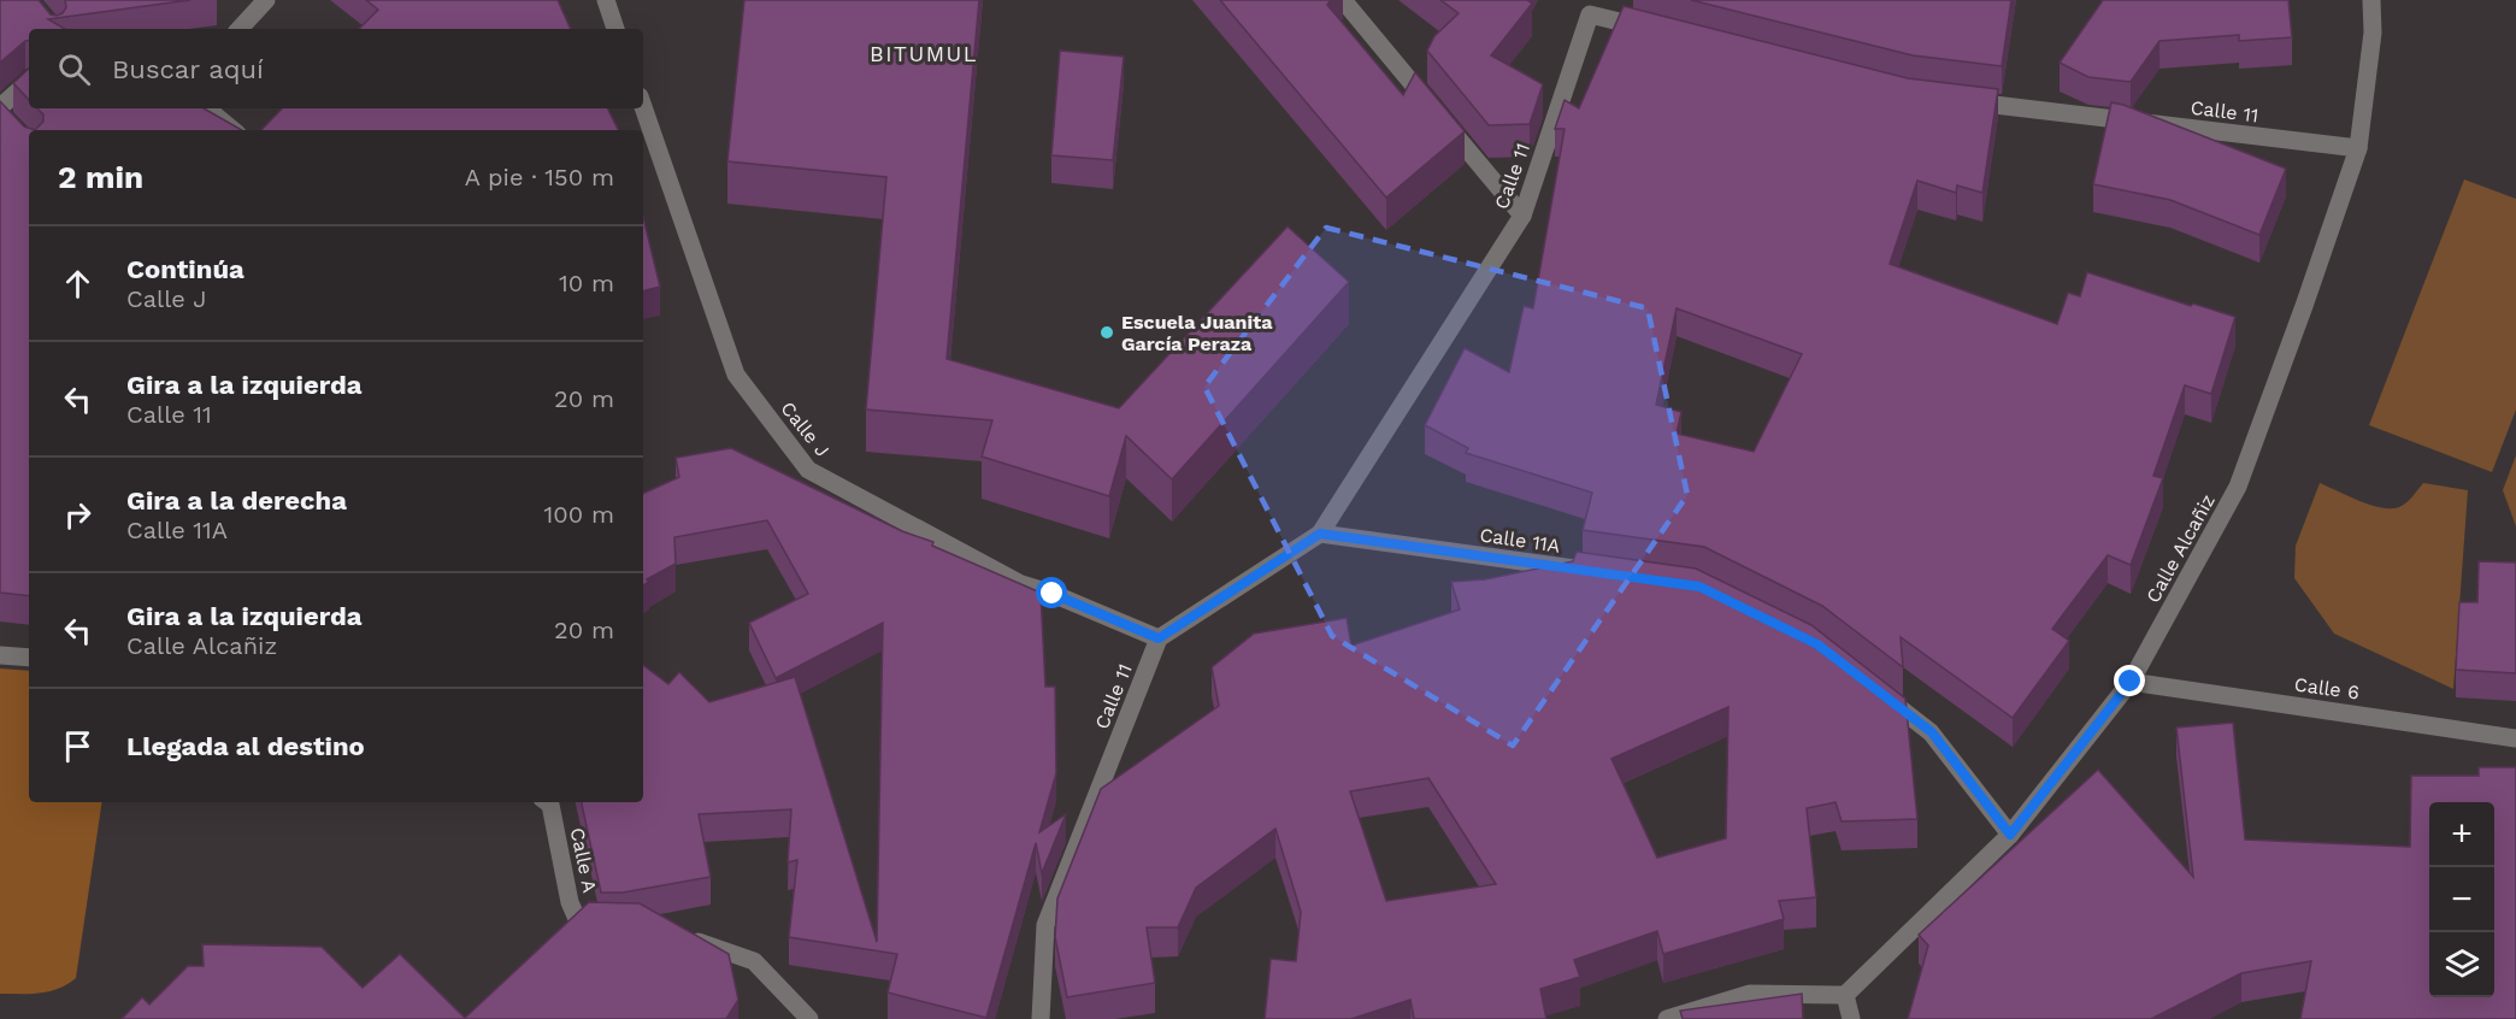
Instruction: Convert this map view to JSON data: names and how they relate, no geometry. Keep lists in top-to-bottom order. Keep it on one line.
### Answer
{"streets":{"street":["Calle 11","Calle J","Calle 11A","Calle Alcañiz","Calle 6","Calle A"]},"crossings":[["Calle 11","Calle J"],["Calle 11","Calle 11A"],["Calle 11","Calle Alcañiz"],["Calle Alcañiz","Calle 6"]],"districts":["BITUMUL"],"places":["Escuela Juanita García Peraza"],"page":{"search":"Buscar aquí","heading":["2 min","A pie · 150 m"],"list":[["Continúa","Calle J","10 m"],["Gira a la izquierda","Calle 11","20 m"],["Gira a la derecha","Calle 11A","100 m"],["Gira a la izquierda","Calle Alcañiz","20 m"],"Llegada al destino"],"map_buttons":["+","−"]}}
